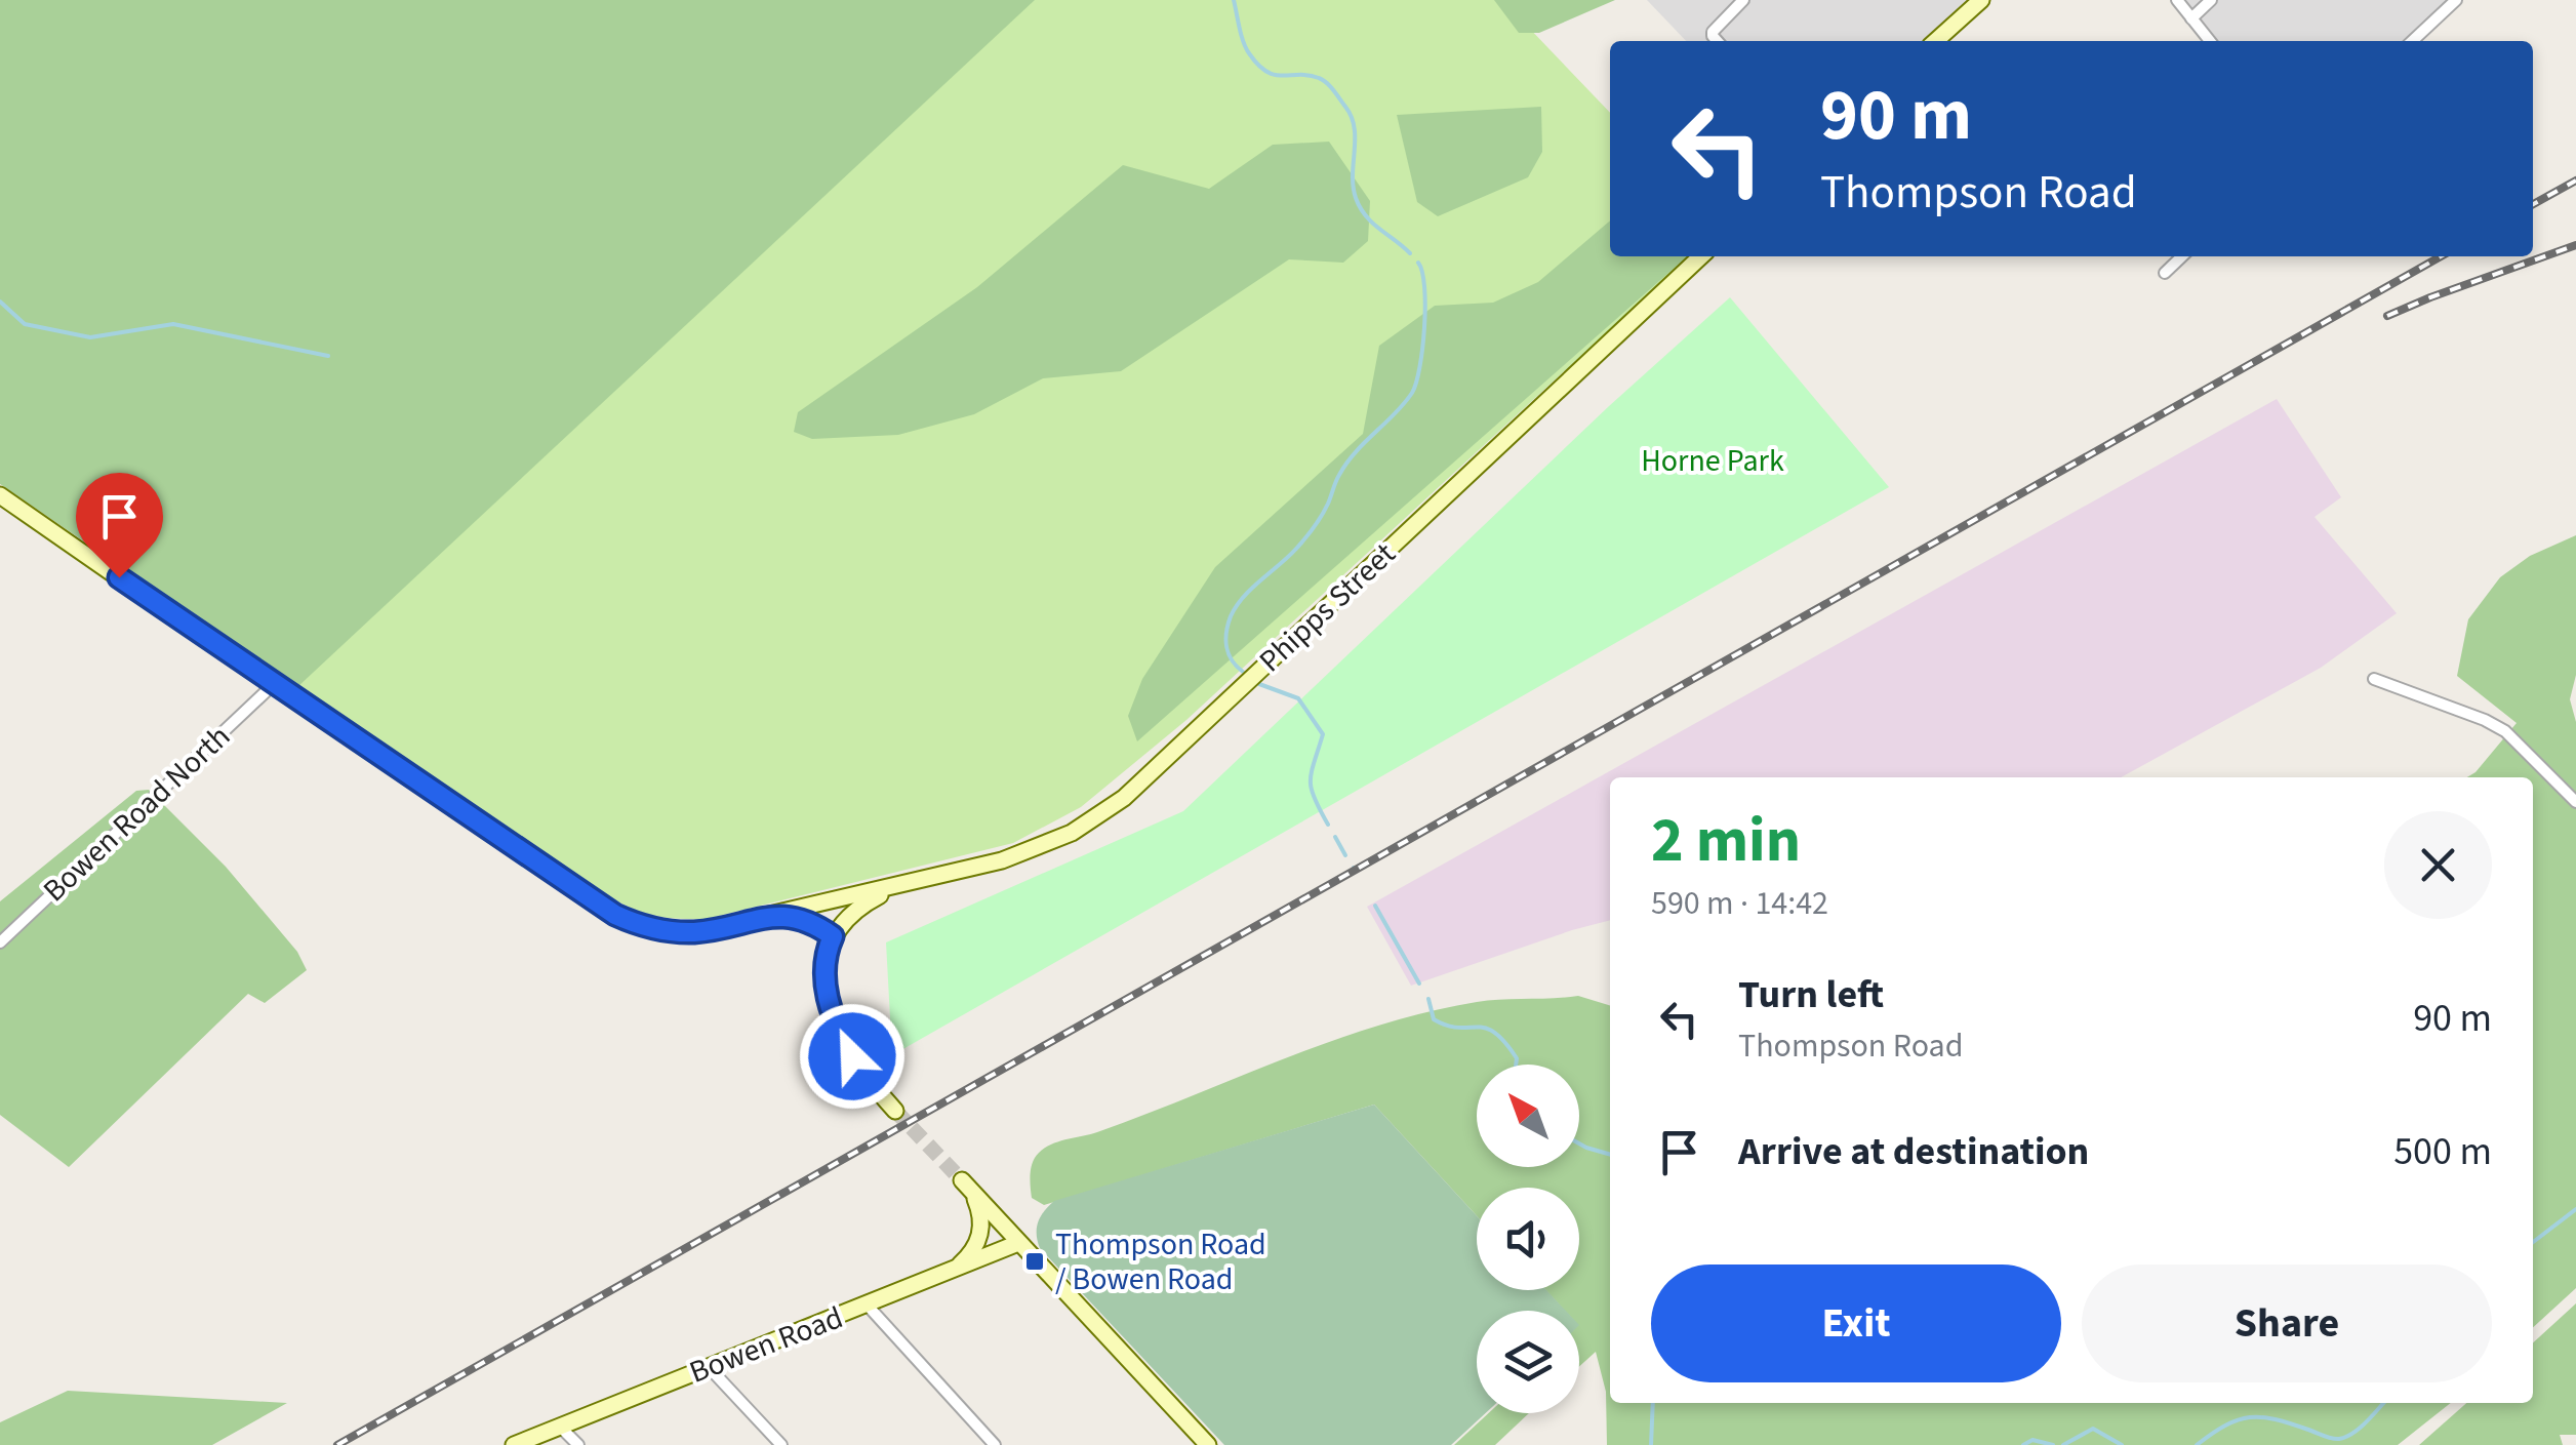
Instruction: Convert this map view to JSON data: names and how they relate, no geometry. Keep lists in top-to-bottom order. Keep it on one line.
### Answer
{"streets":{"main road":["Phipps Street","Bowen Road"],"street":["Bowen Road North"]},"parks":["Horne Park"],"places":{"transit":["Thompson Road / Bowen Road"]},"north":"top left","page":{"turn":["90 m","Thompson Road"],"heading":["2 min","590 m · 14:42"],"list":[{"name":"Turn left","note":"Thompson Road","value":"90 m"},{"name":"Arrive at destination","value":"500 m"}],"buttons":["Exit","Share"]}}
